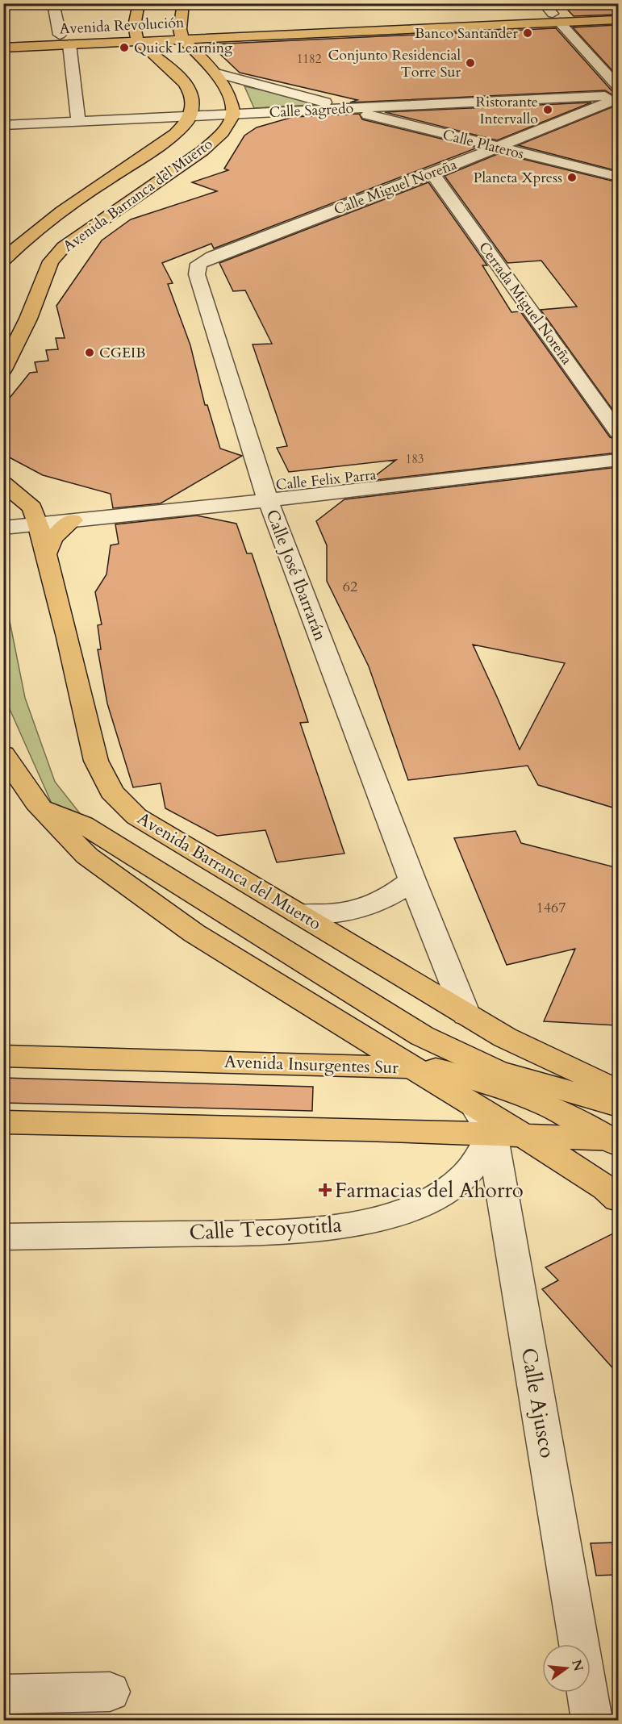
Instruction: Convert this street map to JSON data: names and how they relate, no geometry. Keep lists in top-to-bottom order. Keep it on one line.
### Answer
{"streets":{"main road":["Avenida Revolución","Avenida Barranca del Muerto","Avenida Insurgentes Sur"],"street":["Calle Sagredo","Calle Plateros","Calle Miguel Noreña","Cerrada Miguel Noreña","Calle Felix Parra","Calle José Ibarrarán","Calle Tecoyotitla","Calle Ajusco"]},"crossings":[["Avenida Revolución","Avenida Barranca del Muerto"],["Calle Sagredo","Calle Plateros"],["Calle Sagredo","Calle Miguel Noreña"],["Calle Sagredo","Avenida Barranca del Muerto"],["Calle Plateros","Calle Miguel Noreña"],["Calle Miguel Noreña","Cerrada Miguel Noreña"],["Calle Miguel Noreña","Calle José Ibarrarán"],["Avenida Barranca del Muerto","Calle Felix Parra"],["Avenida Barranca del Muerto","Calle José Ibarrarán"],["Avenida Barranca del Muerto","Avenida Insurgentes Sur"],["Calle Felix Parra","Calle José Ibarrarán"],["Calle Tecoyotitla","Calle Ajusco"]],"places":{"other":["Banco Santander","Quick Learning","Conjunto Residencial Torre Sur","Ristorante Intervallo","Planeta Xpress","CGEIB"],"health":["Farmacias del Ahorro"]},"house_numbers":["1182","183","62","1467"],"north":"right"}
